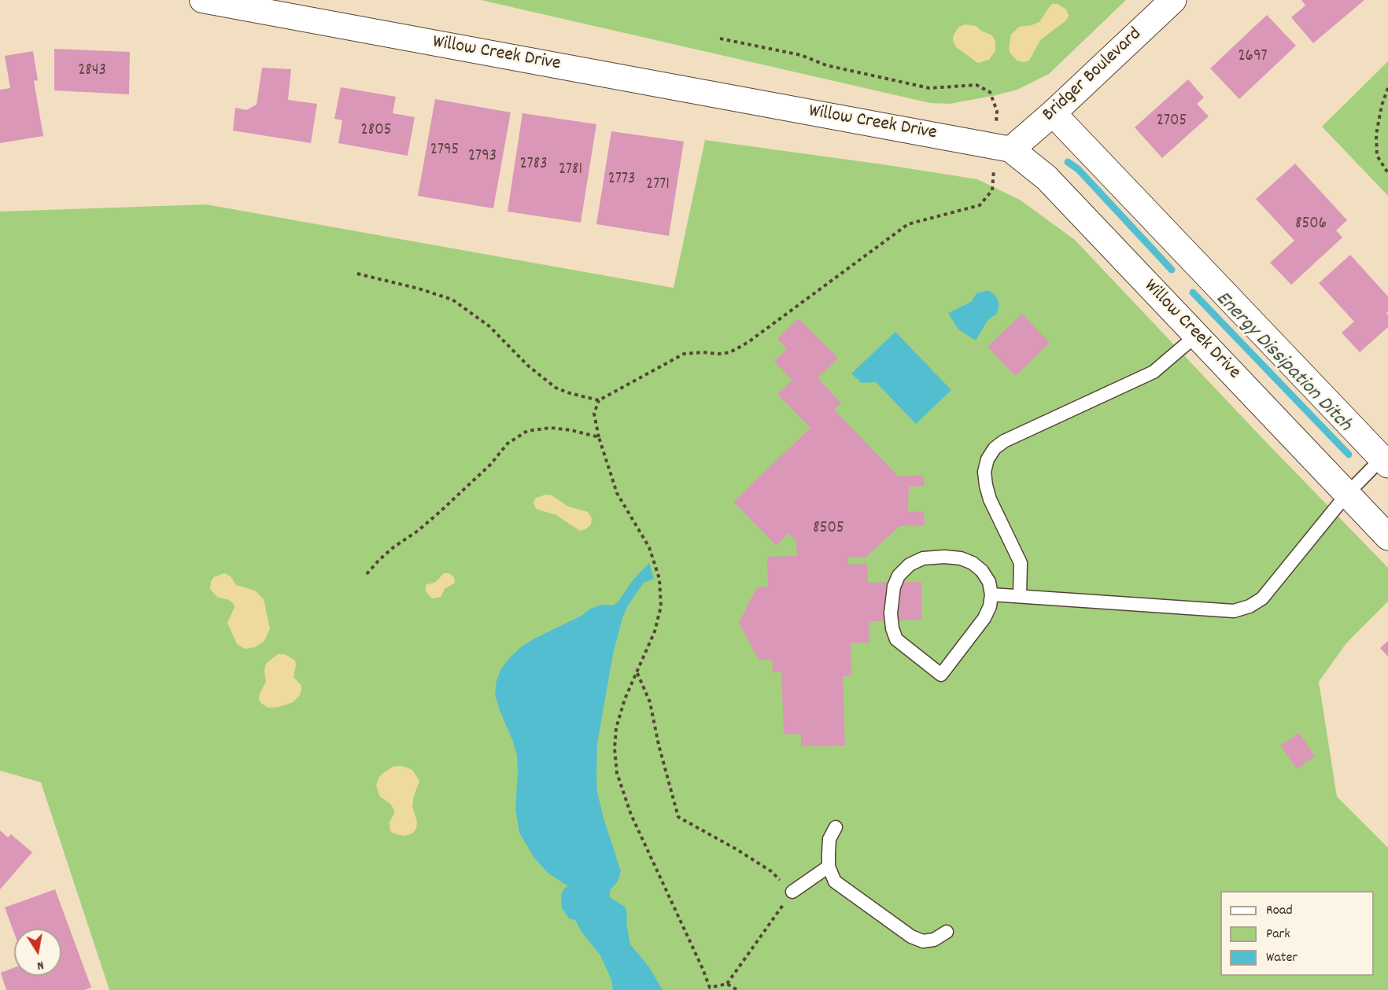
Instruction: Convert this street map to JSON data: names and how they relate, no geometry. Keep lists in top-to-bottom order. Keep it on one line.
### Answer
{"streets":{"street":["Willow Creek Drive","Bridger Boulevard"]},"crossings":[["Willow Creek Drive","Bridger Boulevard"]],"water":["Energy Dissipation Ditch"],"house_numbers":["2697","2843","2705","2805","2795","2793","2783","2781","2773","2771","8506","8505"],"legend":["Road","Park","Water"],"north":"bottom"}
